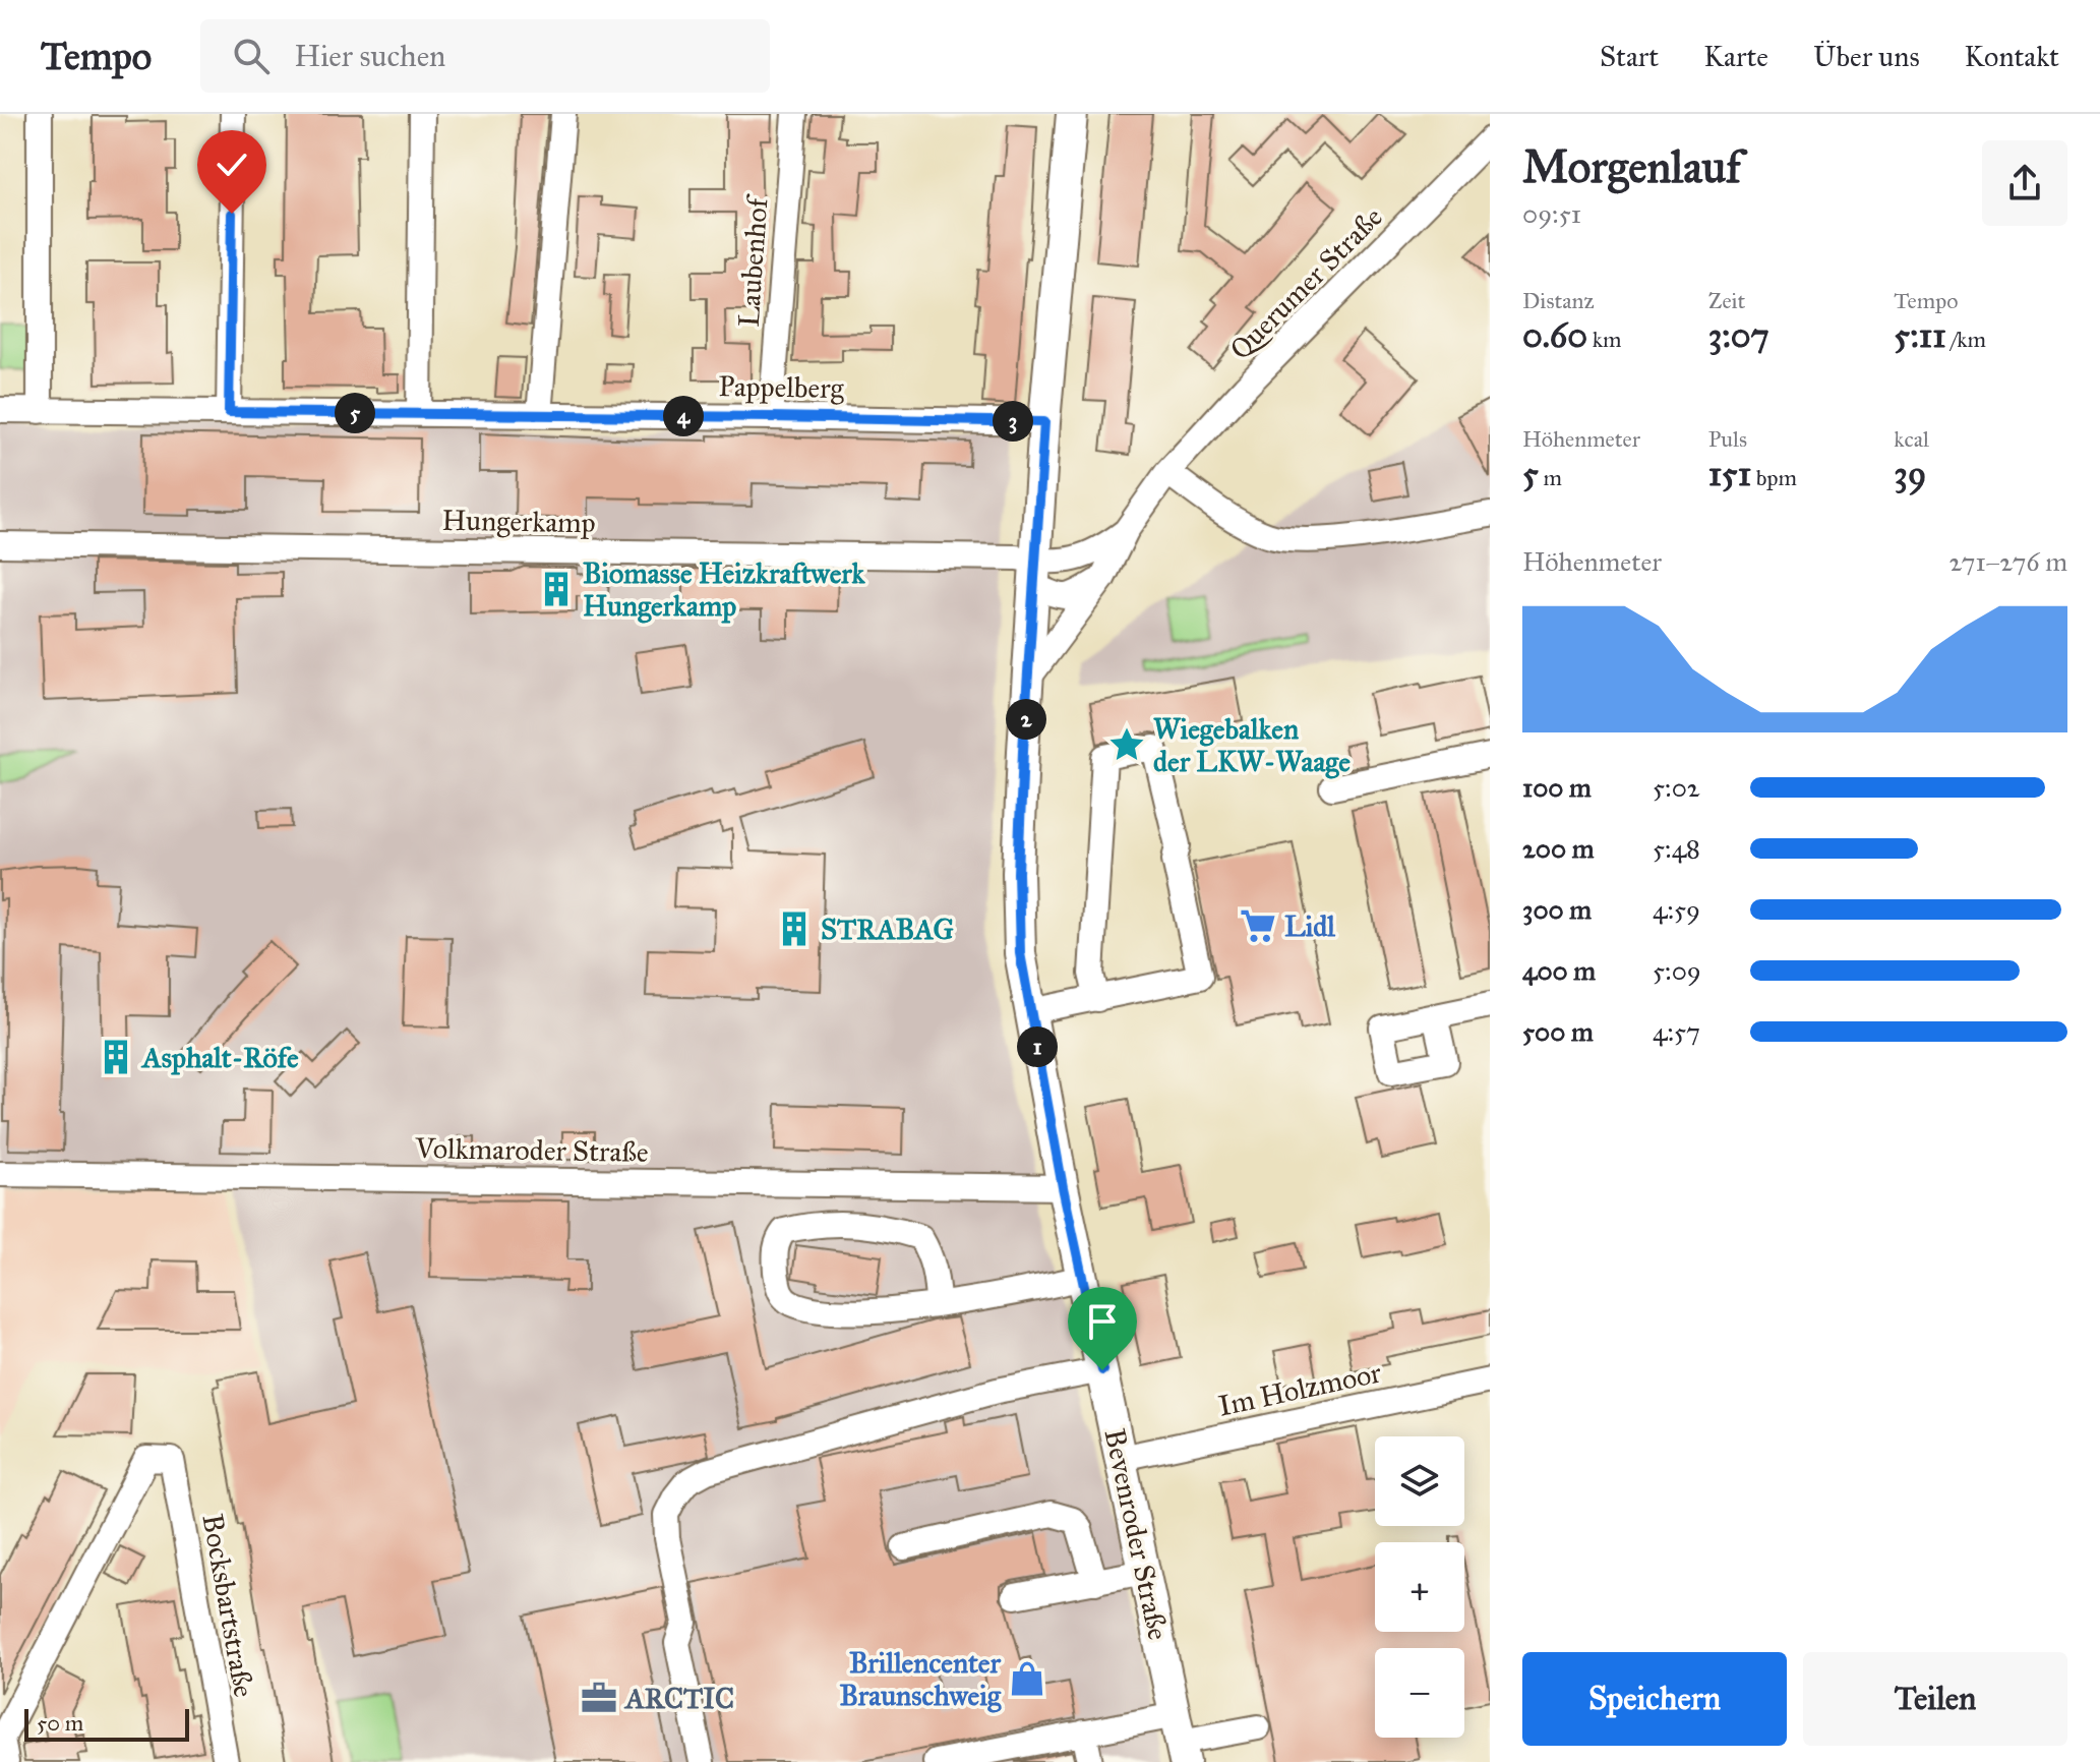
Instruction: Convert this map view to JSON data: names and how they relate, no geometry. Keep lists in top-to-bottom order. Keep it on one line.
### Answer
{"streets":{"main road":["Bevenroder Straße"],"street":["Laubenhof","Querumer Straße","Pappelberg","Hungerkamp","Volkmaroder Straße","Im Holzmoor","Bocksbartstraße"]},"crossings":[["Laubenhof","Pappelberg"],["Querumer Straße","Hungerkamp"],["Querumer Straße","Bevenroder Straße"],["Pappelberg","Bevenroder Straße"],["Hungerkamp","Bevenroder Straße"],["Volkmaroder Straße","Bevenroder Straße"],["Im Holzmoor","Bevenroder Straße"]],"places":{"building":["Biomasse Heizkraftwerk Hungerkamp","STRABAG","Asphalt-Röfe"],"place":["Wiegebalken der LKW-Waage"],"supermarket":["Lidl"],"shop":["Brillencenter Braunschweig"],"office":["ARCTIC"]},"scale_bar":"50 m","page":{"header":"Tempo","search":"Hier suchen","nav":["Start","Karte","Über uns","Kontakt"],"heading":["Morgenlauf","09:51"],"stats":[["Distanz","0.60 km"],["Zeit","3:07"],["Tempo","5:11 /km"],["Höhenmeter","5 m"],["Puls","151 bpm"],["kcal","39"]],"pins":["5","4","3","2","1"],"chart":["Höhenmeter","271–276 m"],"list":[{"name":"100 m","note":"5:02"},{"name":"200 m","note":"5:48"},{"name":"300 m","note":"4:59"},{"name":"400 m","note":"5:09"},{"name":"500 m","note":"4:57"}],"map_buttons":["+","−"],"buttons":["Speichern","Teilen"],"scale":"50 m"}}
